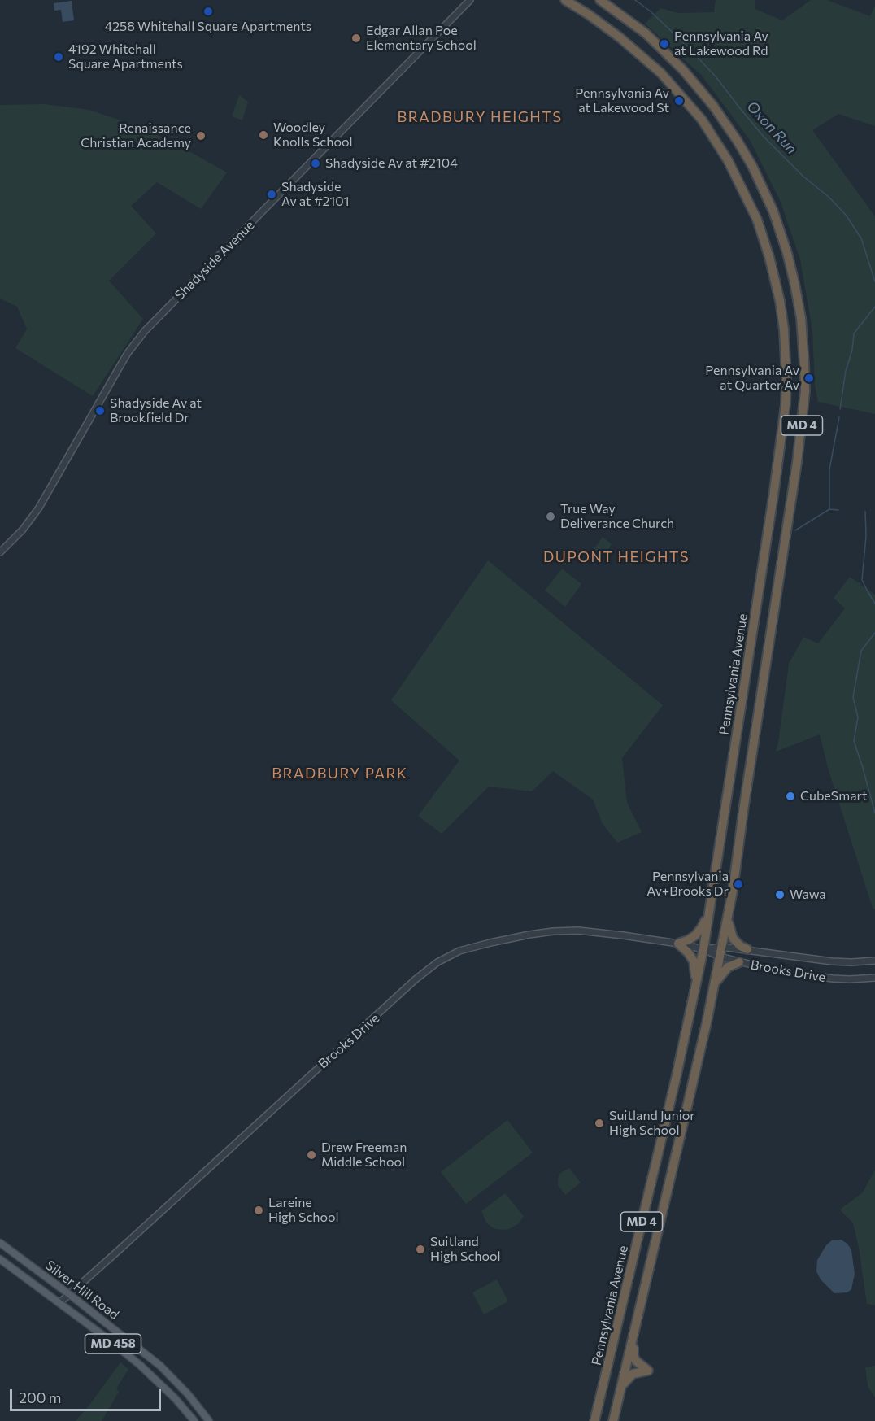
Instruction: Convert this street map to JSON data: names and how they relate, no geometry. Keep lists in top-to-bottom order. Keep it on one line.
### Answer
{"streets":{"highway":["MD 4","Pennsylvania Avenue"],"main road":["Silver Hill Road","MD 458"],"street":["Shadyside Avenue","Brooks Drive"]},"crossings":[["MD 4","Brooks Drive"],["Pennsylvania Avenue","Brooks Drive"],["Brooks Drive","Silver Hill Road"]],"districts":["BRADBURY HEIGHTS","DUPONT HEIGHTS","BRADBURY PARK"],"water":["Oxon Run"],"places":["4258 Whitehall Square Apartments","Edgar Allan Poe Elementary School","Pennsylvania Av at Lakewood Rd","4192 Whitehall Square Apartments","Pennsylvania Av at Lakewood St","Woodley Knolls School","Renaissance Christian Academy","Shadyside Av at #2104","Shadyside Av at #2101","Pennsylvania Av at Quarter Av","Shadyside Av at Brookfield Dr","True Way Deliverance Church","CubeSmart","Pennsylvania Av+Brooks Dr","Wawa","Suitland Junior High School","Drew Freeman Middle School","Lareine High School","Suitland High School"],"scale_bar":"200 m"}
